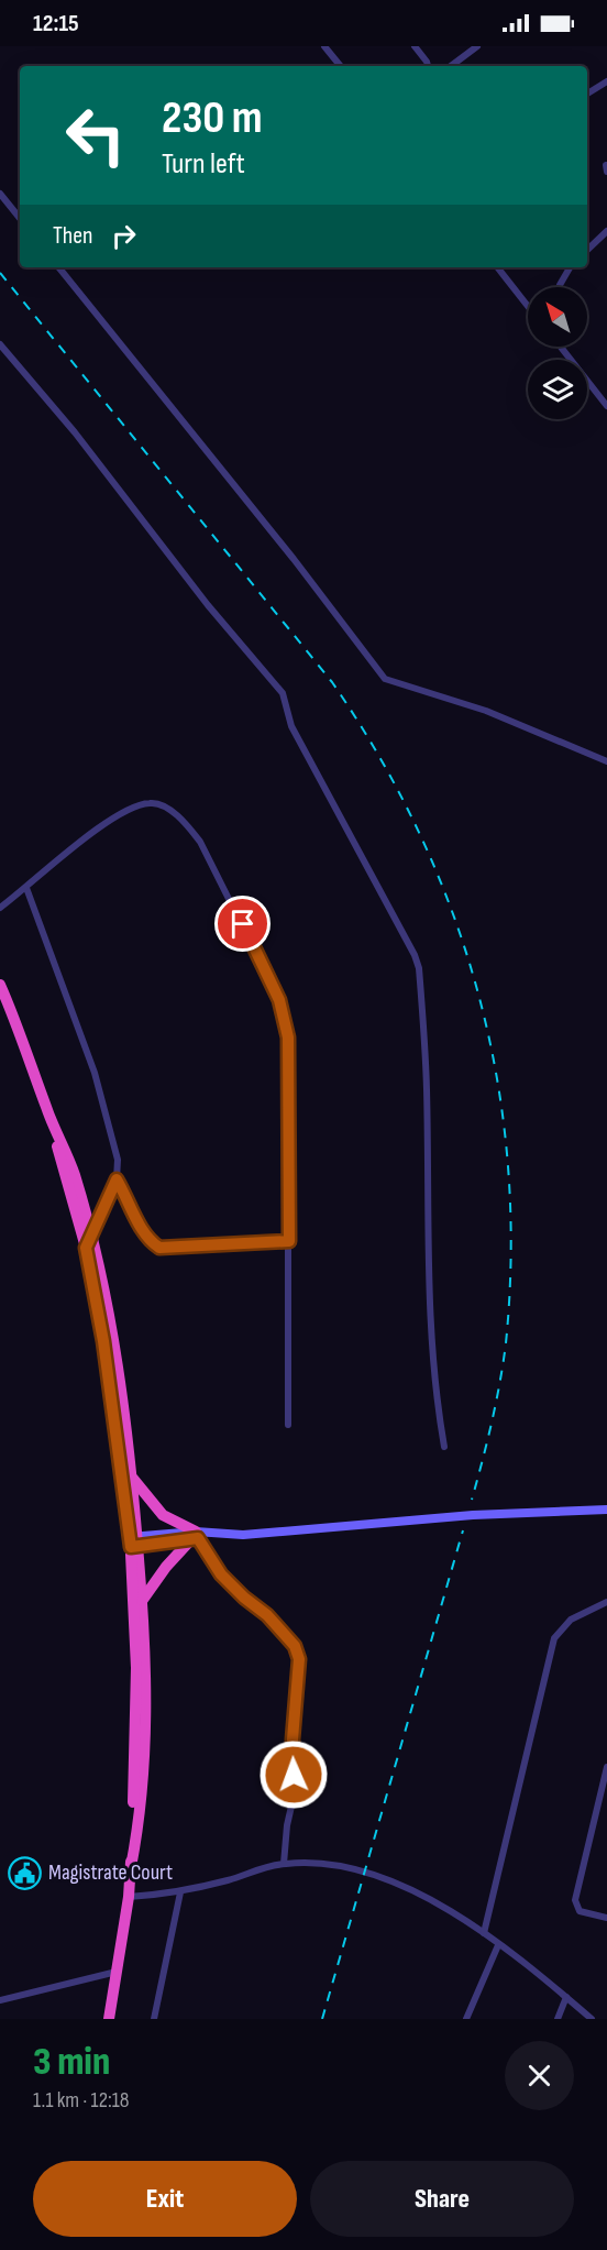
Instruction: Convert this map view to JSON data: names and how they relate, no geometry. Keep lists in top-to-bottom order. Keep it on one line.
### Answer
{"places":{"public building":["Magistrate Court"]},"north":"top left","page":{"status":"12:15","turn":["230 m","Turn left"],"then":"Then","heading":["3 min","1.1 km · 12:18"],"buttons":["Exit","Share"]}}
